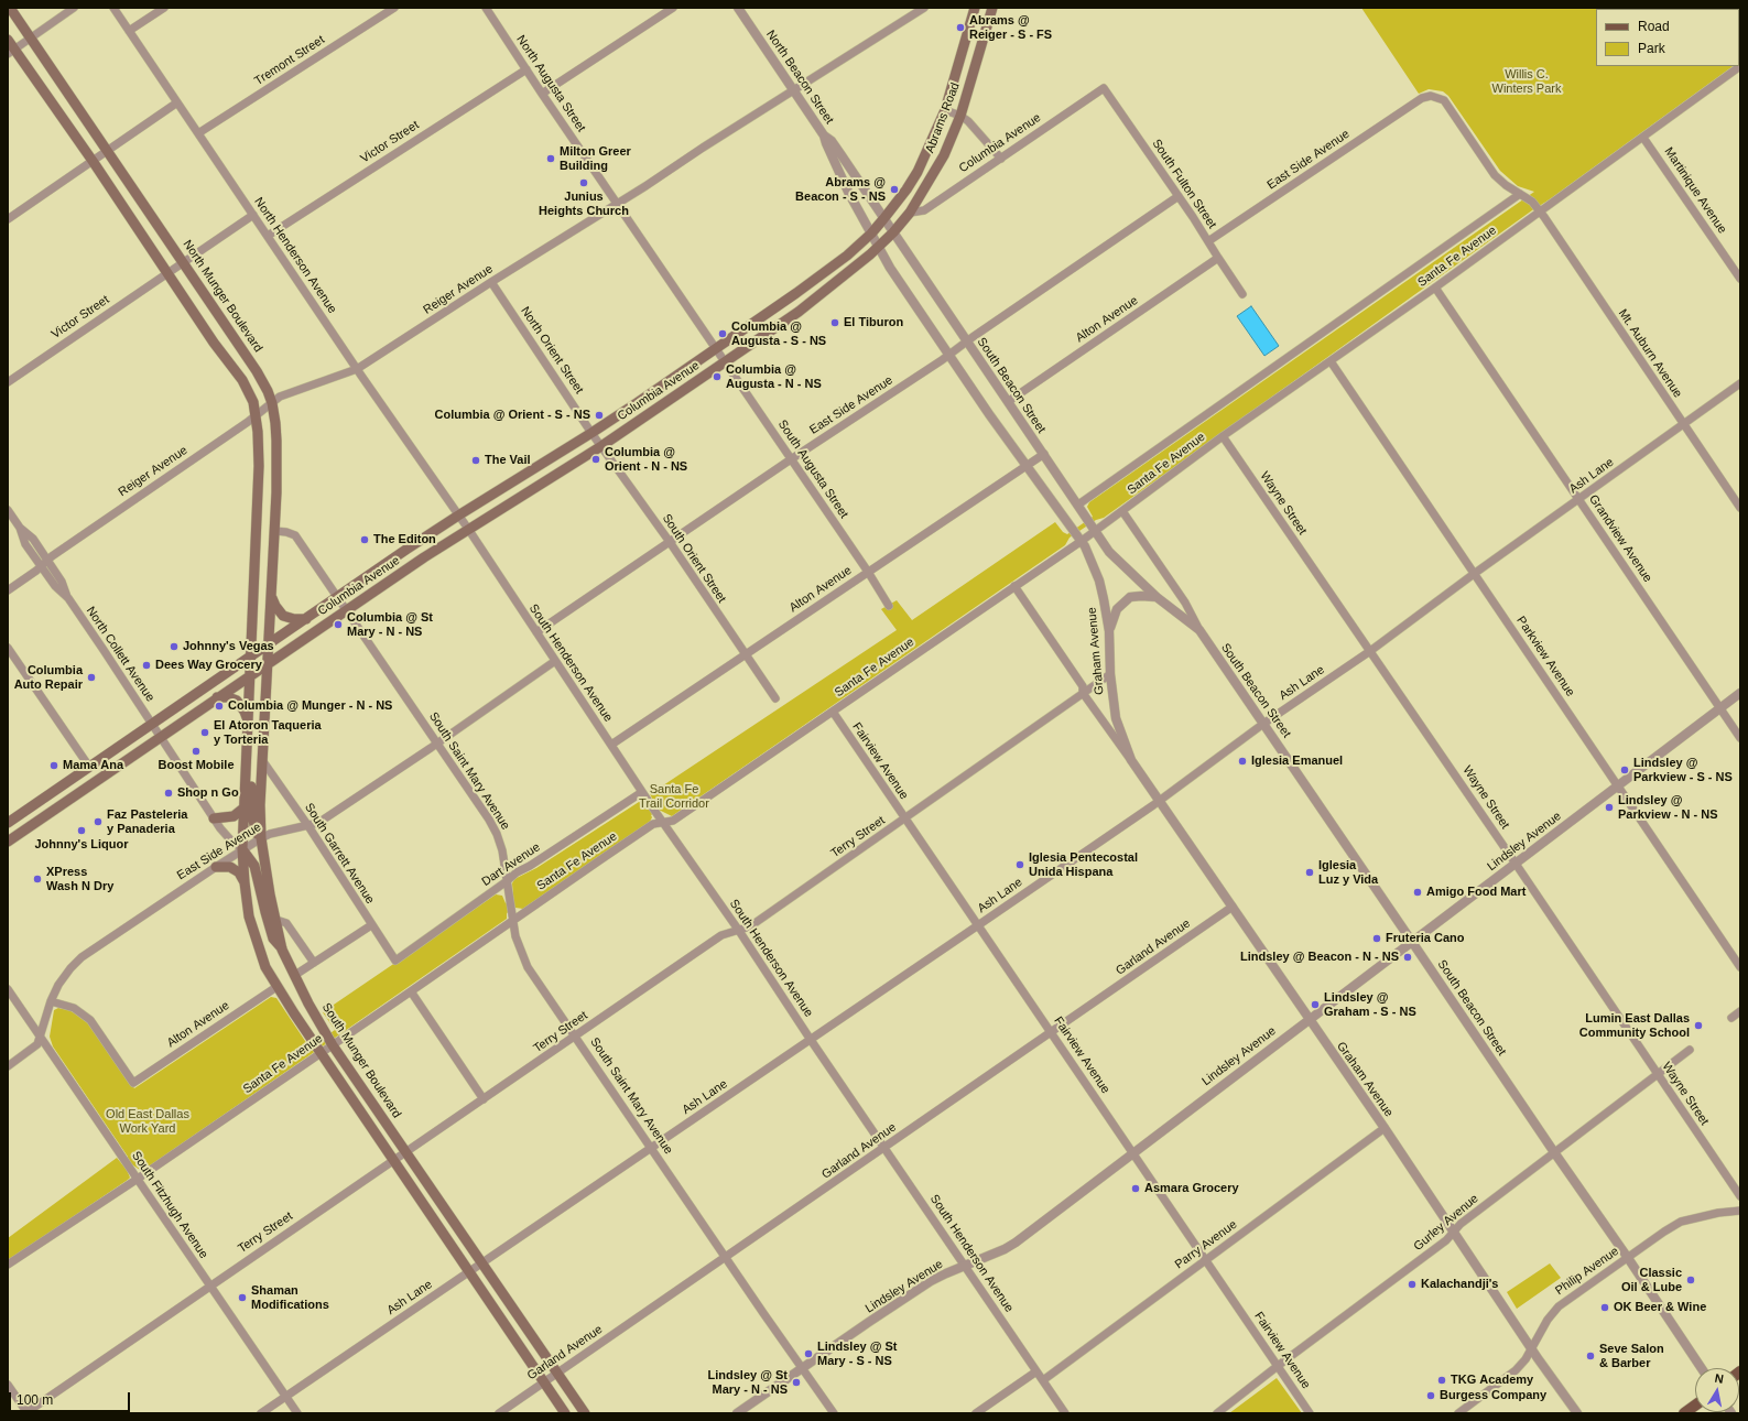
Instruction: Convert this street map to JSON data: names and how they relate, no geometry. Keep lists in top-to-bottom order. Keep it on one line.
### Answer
{"streets":{"main road":["Abrams Road","Columbia Avenue","North Munger Boulevard","South Munger Boulevard"],"street":["Tremont Street","North Beacon Street","North Augusta Street","Victor Street","East Side Avenue","South Fulton Street","Martinique Avenue","North Henderson Avenue","Santa Fe Avenue","Reiger Avenue","Alton Avenue","North Orient Street","Mt. Auburn Avenue","South Beacon Street","South Augusta Street","Ash Lane","Wayne Street","Grandview Avenue","South Orient Street","Graham Avenue","North Collett Avenue","Parkview Avenue","South Henderson Avenue","Fairview Avenue","South Saint Mary Avenue","Terry Street","Lindsley Avenue","South Garrett Avenue","Dart Avenue","Garland Avenue","South Fitzhugh Avenue","Gurley Avenue","Parry Avenue","Philip Avenue"]},"crossings":[["Tremont Street","North Henderson Avenue"],["North Beacon Street","Abrams Road"],["North Beacon Street","Columbia Avenue"],["North Beacon Street","Reiger Avenue"],["North Beacon Street","South Beacon Street"],["North Augusta Street","Victor Street"],["North Augusta Street","Columbia Avenue"],["North Augusta Street","Reiger Avenue"],["North Augusta Street","South Augusta Street"],["Abrams Road","Columbia Avenue"],["Abrams Road","South Beacon Street"],["Victor Street","North Henderson Avenue"],["Victor Street","North Munger Boulevard"],["Columbia Avenue","South Fulton Street"],["Columbia Avenue","North Henderson Avenue"],["Columbia Avenue","North Munger Boulevard"],["Columbia Avenue","North Orient Street"],["Columbia Avenue","South Augusta Street"],["Columbia Avenue","South Orient Street"],["Columbia Avenue","North Collett Avenue"],["Columbia Avenue","South Henderson Avenue"],["Columbia Avenue","South Saint Mary Avenue"],["Columbia Avenue","South Munger Boulevard"],["East Side Avenue","South Fulton Street"],["East Side Avenue","Alton Avenue"],["East Side Avenue","Mt. Auburn Avenue"],["East Side Avenue","South Beacon Street"],["East Side Avenue","South Augusta Street"],["East Side Avenue","South Orient Street"],["East Side Avenue","North Collett Avenue"],["East Side Avenue","South Henderson Avenue"],["East Side Avenue","South Saint Mary Avenue"],["East Side Avenue","South Garrett Avenue"],["East Side Avenue","South Munger Boulevard"],["East Side Avenue","South Fitzhugh Avenue"],["South Fulton Street","Alton Avenue"],["Martinique Avenue","Santa Fe Avenue"],["North Henderson Avenue","Reiger Avenue"],["North Henderson Avenue","South Henderson Avenue"],["Santa Fe Avenue","Mt. Auburn Avenue"],["Santa Fe Avenue","South Beacon Street"],["Santa Fe Avenue","Wayne Street"],["Santa Fe Avenue","Grandview Avenue"],["Santa Fe Avenue","Graham Avenue"],["Santa Fe Avenue","Parkview Avenue"],["Santa Fe Avenue","South Henderson Avenue"],["Santa Fe Avenue","Fairview Avenue"],["Santa Fe Avenue","South Saint Mary Avenue"],["Santa Fe Avenue","South Munger Boulevard"],["Santa Fe Avenue","South Fitzhugh Avenue"],["Reiger Avenue","North Munger Boulevard"],["Reiger Avenue","North Orient Street"],["Reiger Avenue","North Collett Avenue"],["North Munger Boulevard","South Saint Mary Avenue"],["North Munger Boulevard","South Munger Boulevard"],["Alton Avenue","South Beacon Street"],["Alton Avenue","South Augusta Street"],["Alton Avenue","South Orient Street"],["Alton Avenue","South Henderson Avenue"],["North Orient Street","South Orient Street"],["Mt. Auburn Avenue","Ash Lane"],["South Beacon Street","Ash Lane"],["South Beacon Street","Lindsley Avenue"],["South Beacon Street","Gurley Avenue"],["South Beacon Street","Philip Avenue"],["Ash Lane","Wayne Street"],["Ash Lane","Grandview Avenue"],["Ash Lane","Graham Avenue"],["Ash Lane","Parkview Avenue"],["Ash Lane","South Henderson Avenue"],["Ash Lane","Fairview Avenue"],["Ash Lane","South Saint Mary Avenue"],["Ash Lane","South Munger Boulevard"],["Ash Lane","South Fitzhugh Avenue"],["Wayne Street","Lindsley Avenue"],["Wayne Street","Gurley Avenue"],["Grandview Avenue","Lindsley Avenue"],["Graham Avenue","Terry Street"],["Graham Avenue","Lindsley Avenue"],["Graham Avenue","Garland Avenue"],["Graham Avenue","Gurley Avenue"],["Graham Avenue","Parry Avenue"],["Graham Avenue","Philip Avenue"],["Parkview Avenue","Lindsley Avenue"],["South Henderson Avenue","Terry Street"],["South Henderson Avenue","Lindsley Avenue"],["South Henderson Avenue","Dart Avenue"],["South Henderson Avenue","Garland Avenue"],["South Henderson Avenue","Parry Avenue"],["Fairview Avenue","Terry Street"],["Fairview Avenue","Lindsley Avenue"],["Fairview Avenue","Garland Avenue"],["Fairview Avenue","Gurley Avenue"],["Fairview Avenue","Parry Avenue"],["South Saint Mary Avenue","Terry Street"],["South Saint Mary Avenue","Lindsley Avenue"],["South Saint Mary Avenue","Dart Avenue"],["South Saint Mary Avenue","Garland Avenue"],["Terry Street","South Munger Boulevard"],["Terry Street","South Fitzhugh Avenue"],["South Garrett Avenue","Dart Avenue"],["South Garrett Avenue","South Munger Boulevard"],["Garland Avenue","South Munger Boulevard"]],"parks":["Willis C. Winters Park","Santa Fe Trail Corridor","Old East Dallas Work Yard"],"places":["Abrams @ Reiger - S - FS","Milton Greer Building","Junius Heights Church","Abrams @ Beacon - S - NS","El Tiburon","Columbia @ Augusta - S - NS","Columbia @ Augusta - N - NS","Columbia @ Orient - S - NS","Columbia @ Orient - N - NS","The Vail","The Editon","Columbia @ St Mary - N - NS","Johnny's Vegas","Dees Way Grocery","Columbia Auto Repair","Columbia @ Munger - N - NS","El Atoron Taqueria y Torteria","Boost Mobile","Iglesia Emanuel","Mama Ana","Lindsley @ Parkview - S - NS","Shop n Go","Lindsley @ Parkview - N - NS","Faz Pasteleria y Panaderia","Johnny's Liquor","Iglesia Pentecostal Unida Hispana","Iglesia Luz y Vida","XPress Wash N Dry","Amigo Food Mart","Fruteria Cano","Lindsley @ Beacon - N - NS","Lindsley @ Graham - S - NS","Lumin East Dallas Community School","Asmara Grocery","Classic Oil & Lube","Kalachandji's","Shaman Modifications","OK Beer & Wine","Lindsley @ St Mary - S - NS","Seve Salon & Barber","TKG Academy","Lindsley @ St Mary - N - NS","Burgess Company"],"legend":["Road","Park"],"scale_bar":"100 m","north":"top"}
